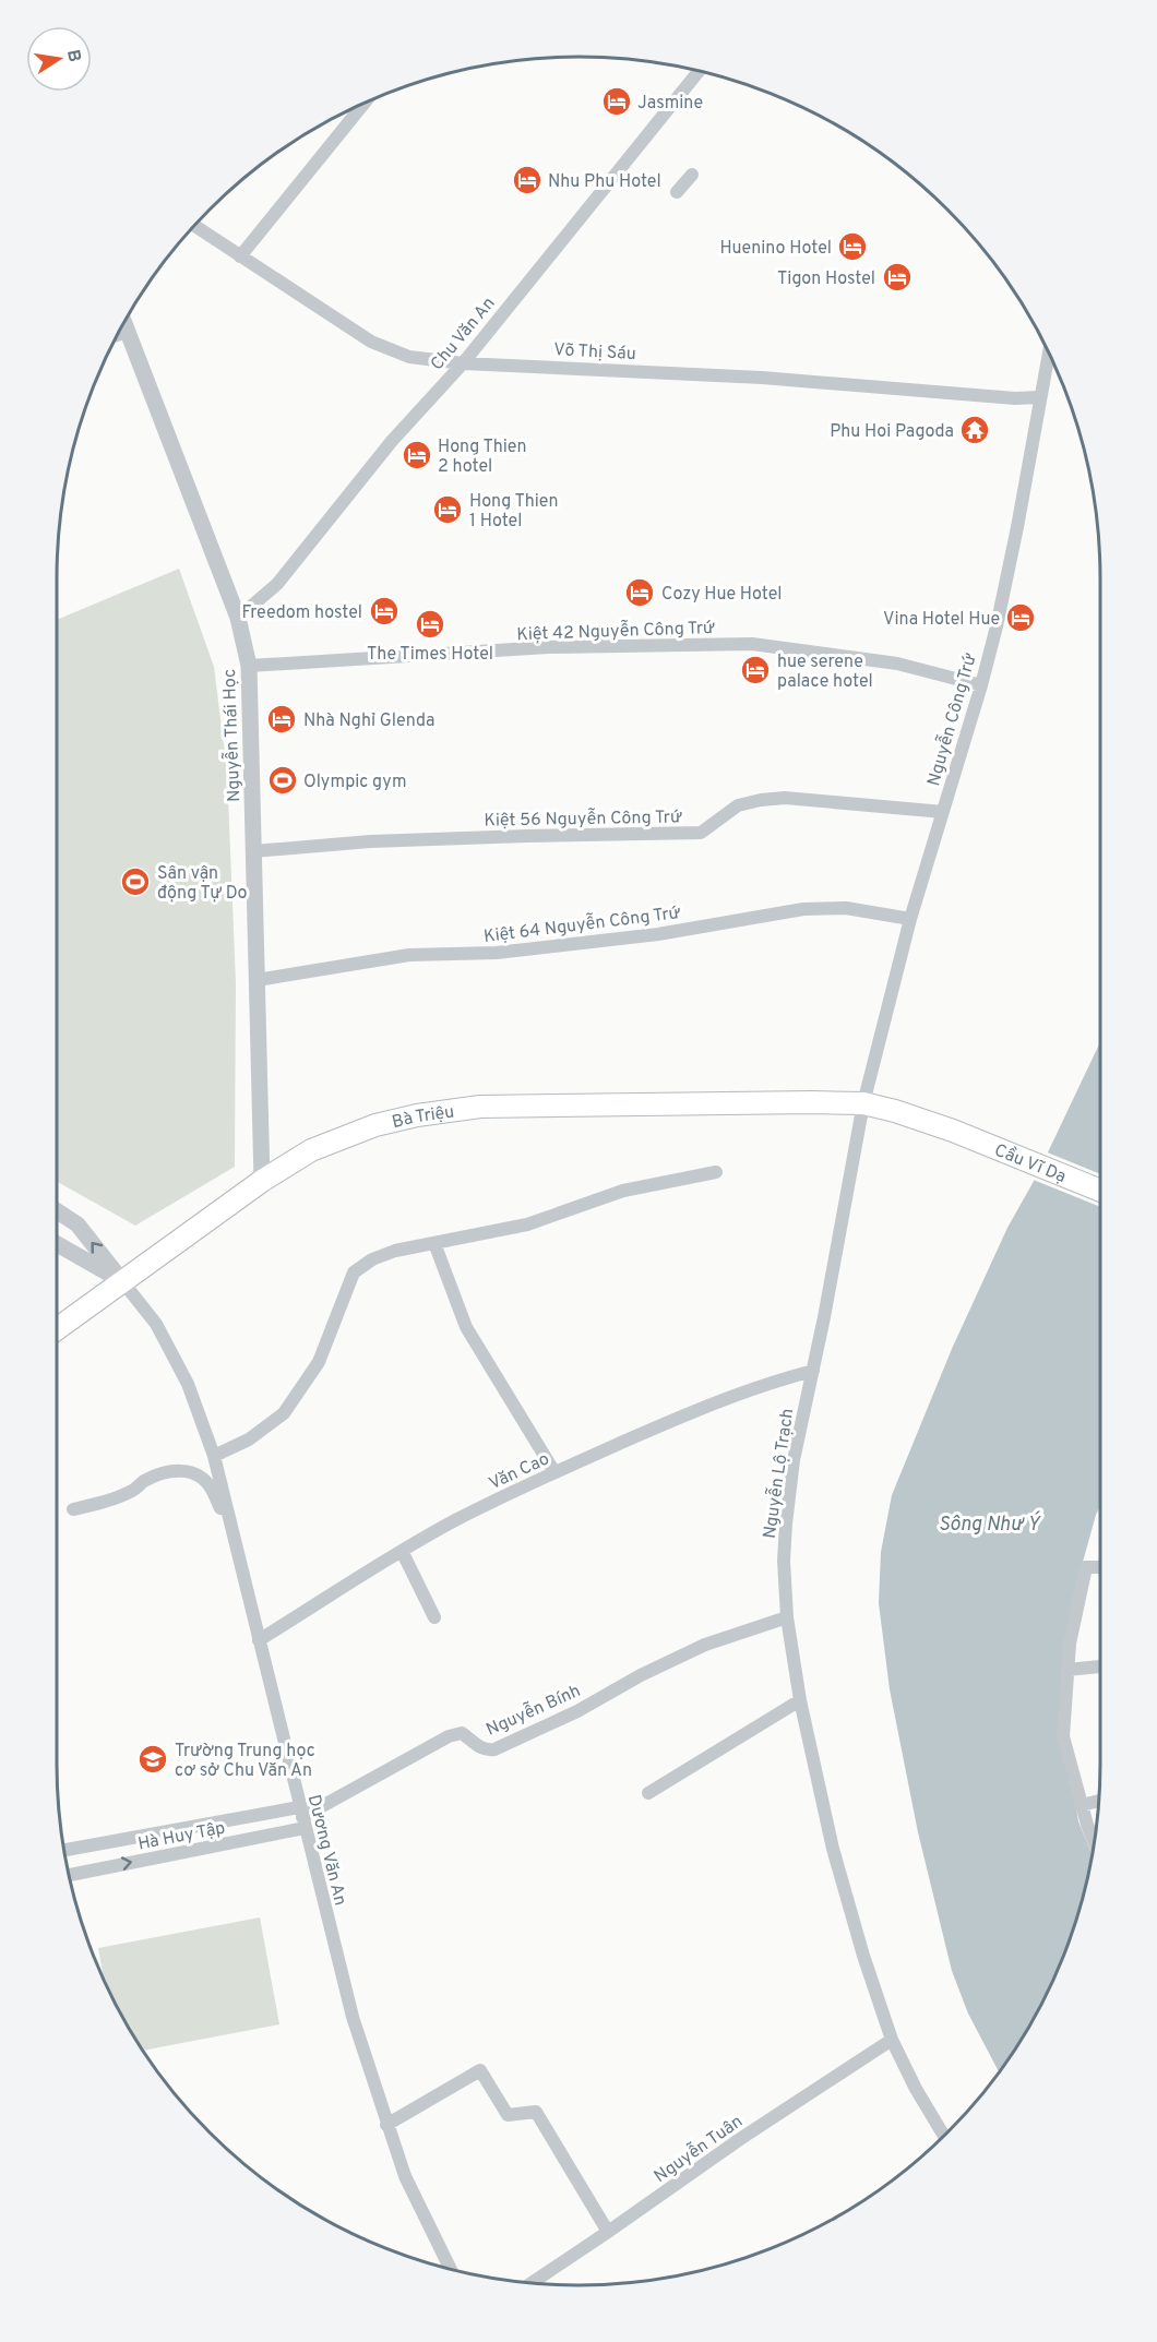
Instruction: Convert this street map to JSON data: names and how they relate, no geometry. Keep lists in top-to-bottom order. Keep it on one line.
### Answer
{"streets":{"highway":["Bà Triệu","Cầu Vĩ Dạ"],"street":["Chu Văn An","Võ Thị Sáu","Kiệt 42 Nguyễn Công Trứ","Nguyễn Công Trứ","Nguyễn Thái Học","Kiệt 56 Nguyễn Công Trứ","Kiệt 64 Nguyễn Công Trứ","Văn Cao","Nguyễn Lộ Trạch","Nguyễn Bính","Hà Huy Tập","Dương Văn An","Nguyễn Tuân"]},"crossings":[["Chu Văn An","Võ Thị Sáu"],["Chu Văn An","Nguyễn Thái Học"],["Võ Thị Sáu","Nguyễn Công Trứ"],["Kiệt 42 Nguyễn Công Trứ","Nguyễn Công Trứ"],["Kiệt 42 Nguyễn Công Trứ","Nguyễn Thái Học"],["Nguyễn Công Trứ","Kiệt 56 Nguyễn Công Trứ"],["Nguyễn Công Trứ","Kiệt 64 Nguyễn Công Trứ"],["Nguyễn Công Trứ","Bà Triệu"],["Nguyễn Công Trứ","Nguyễn Lộ Trạch"],["Nguyễn Thái Học","Kiệt 56 Nguyễn Công Trứ"],["Nguyễn Thái Học","Kiệt 64 Nguyễn Công Trứ"],["Nguyễn Thái Học","Bà Triệu"],["Bà Triệu","Cầu Vĩ Dạ"],["Bà Triệu","Nguyễn Lộ Trạch"],["Bà Triệu","Dương Văn An"],["Văn Cao","Nguyễn Lộ Trạch"],["Văn Cao","Dương Văn An"],["Nguyễn Lộ Trạch","Nguyễn Bính"],["Nguyễn Lộ Trạch","Nguyễn Tuân"],["Nguyễn Bính","Hà Huy Tập"],["Nguyễn Bính","Dương Văn An"],["Hà Huy Tập","Dương Văn An"]],"water":["Sông Như Ý"],"places":{"hotel":["Jasmine","Nhu Phu Hotel","Huenino Hotel","Tigon Hostel","Hong Thien 2 hotel","Hong Thien 1 Hotel","Cozy Hue Hotel","Freedom hostel","Vina Hotel Hue","The Times Hotel","hue serene palace hotel","Nhà Nghỉ Glenda"],"temple":["Phu Hoi Pagoda"],"sports":["Olympic gym","Sân vận động Tự Do"],"school or university":["Trường Trung học cơ sở Chu Văn An"]},"north":"right"}
